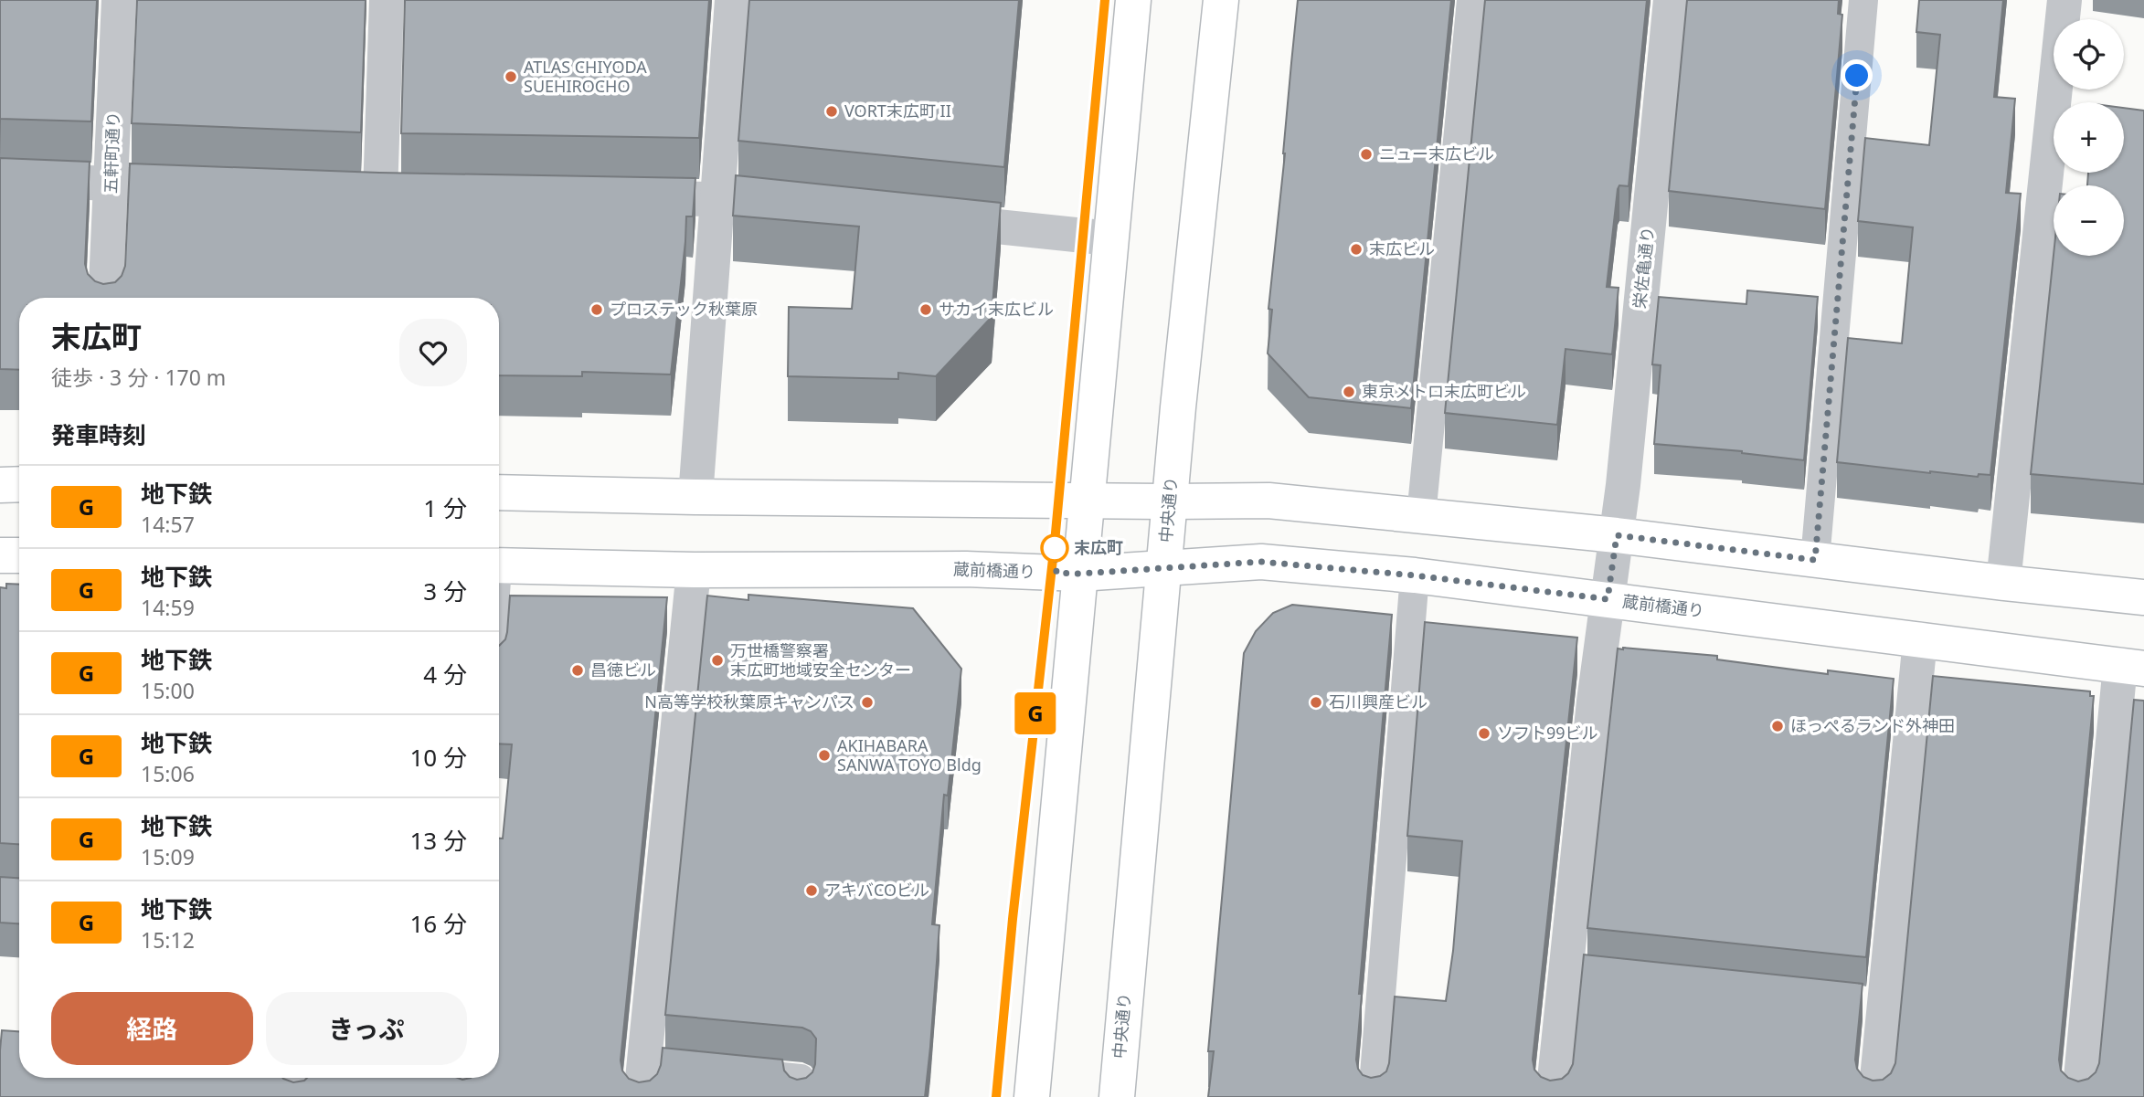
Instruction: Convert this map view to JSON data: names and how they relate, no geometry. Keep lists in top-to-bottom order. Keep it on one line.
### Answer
{"streets":{"street":["五軒町通り","栄佐亀通り","中央通り","蔵前橋通り"]},"crossings":[["栄佐亀通り","蔵前橋通り"],["中央通り","蔵前橋通り"]],"places":["ATLAS CHIYODA SUEHIROCHO","VORT末広町 II","ニュー末広ビル","末広ビル","プロステック秋葉原","サカイ末広ビル","東京メトロ末広町ビル","末広町","万世橋警察署 末広町地域安全センター","昌徳ビル","N高等学校秋葉原キャンパス","石川興産ビル","ほっぺるランド外神田","ソフト99ビル","AKIHABARA SANWA TOYO Bldg","アキバCOビル"],"lines":["metro line G"],"page":{"on_map":"G","map_buttons":["+","−"],"heading":[["末広町","徒歩 · 3 分 · 170 m"],"発車時刻"],"list":[{"mark":"G","name":"地下鉄","note":"14:57","value":"1 分"},{"mark":"G","name":"地下鉄","note":"14:59","value":"3 分"},{"mark":"G","name":"地下鉄","note":"15:00","value":"4 分"},{"mark":"G","name":"地下鉄","note":"15:06","value":"10 分"},{"mark":"G","name":"地下鉄","note":"15:09","value":"13 分"},{"mark":"G","name":"地下鉄","note":"15:12","value":"16 分"}],"buttons":["経路","きっぷ"]}}
